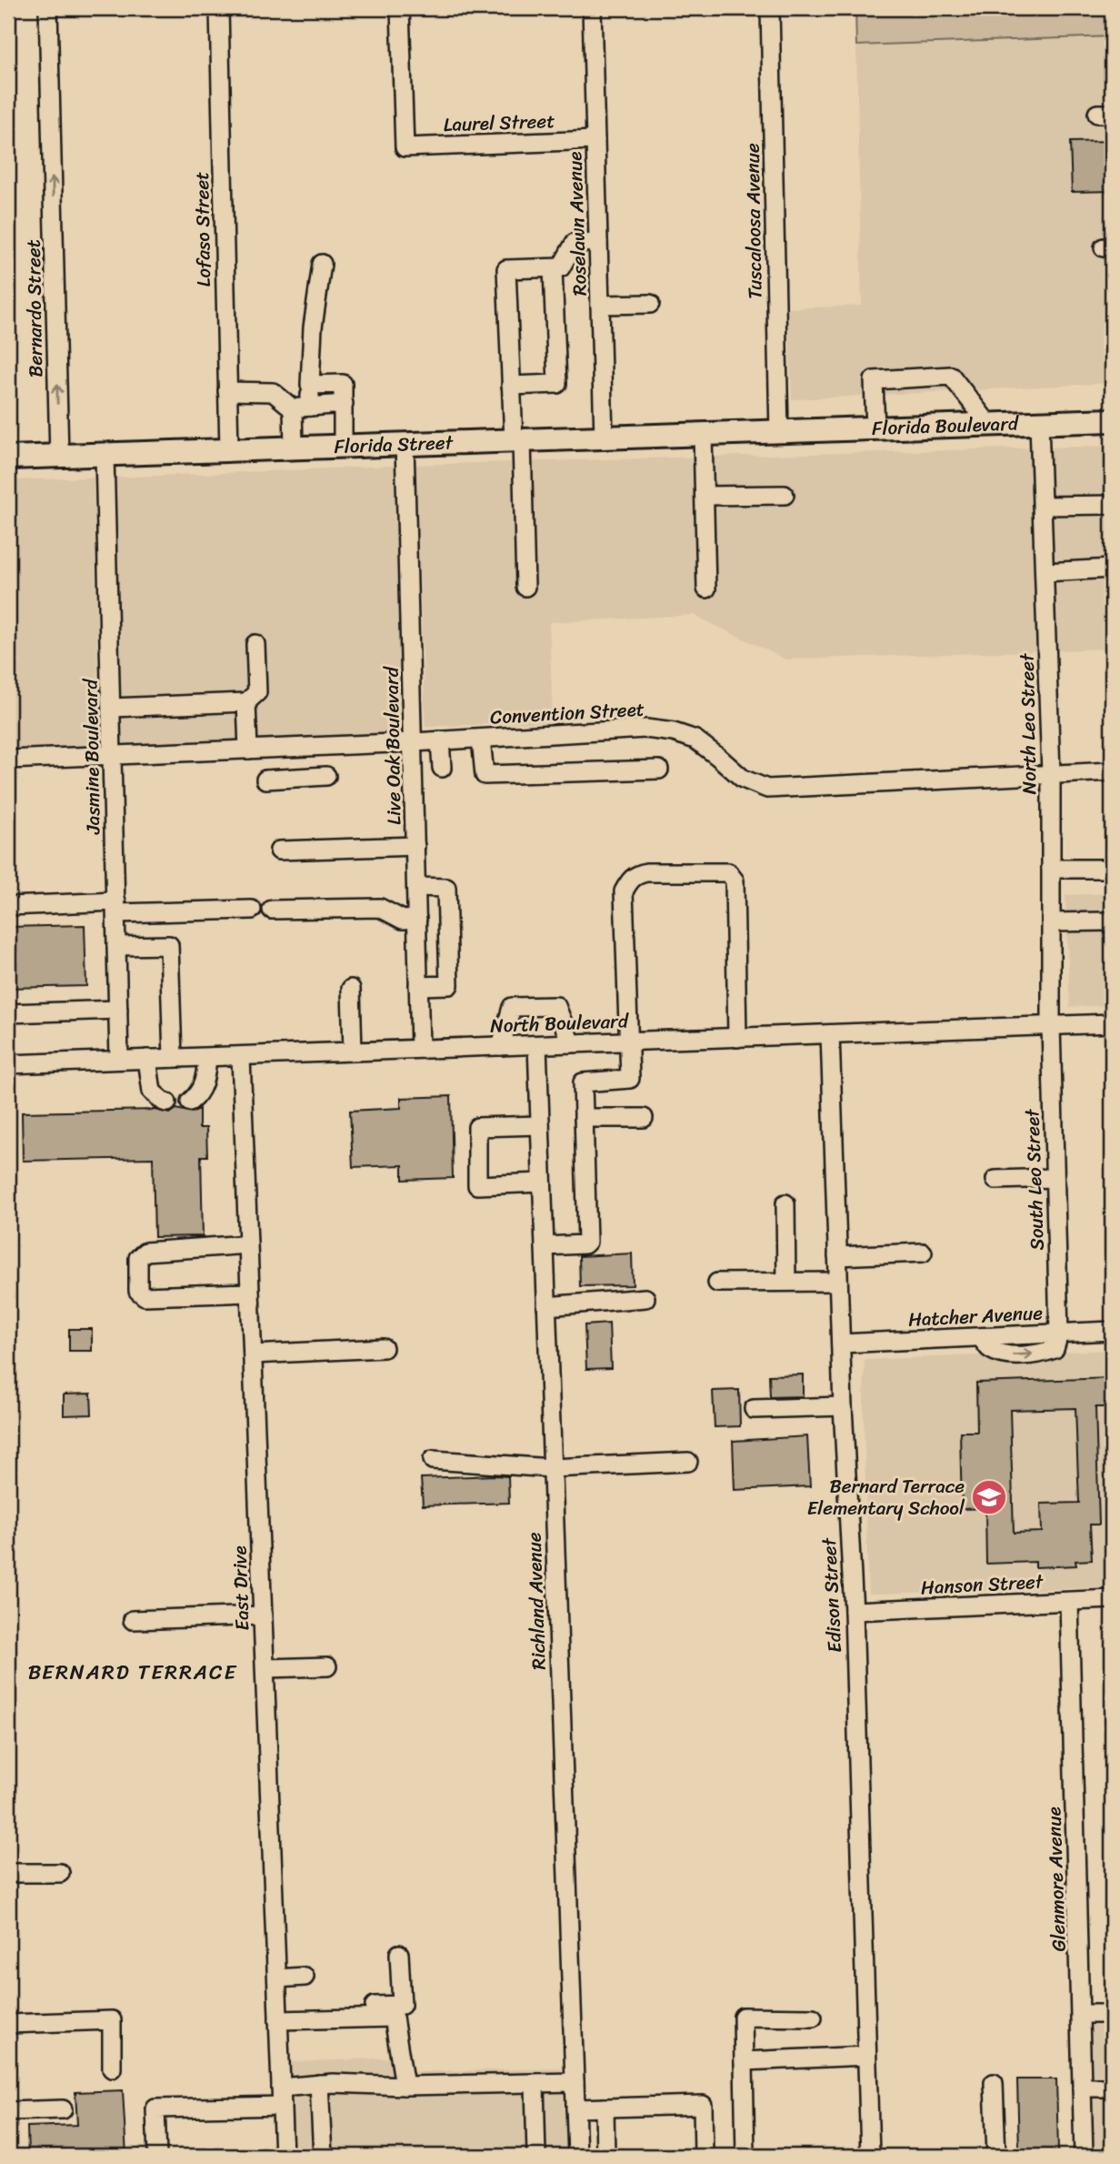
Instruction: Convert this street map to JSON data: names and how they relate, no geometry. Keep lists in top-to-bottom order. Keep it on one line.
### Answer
{"streets":{"main road":["Florida Boulevard","Florida Street"],"street":["Laurel Street","Tuscaloosa Avenue","Roselawn Avenue","Lofaso Street","Bernardo Street","Convention Street","North Leo Street","Live Oak Boulevard","Jasmine Boulevard","North Boulevard","South Leo Street","Hatcher Avenue","Hanson Street","East Drive","Edison Street","Richland Avenue","Glenmore Avenue"]},"crossings":[["Laurel Street","Roselawn Avenue"],["Tuscaloosa Avenue","Florida Boulevard"],["Tuscaloosa Avenue","Florida Street"],["Roselawn Avenue","Florida Street"],["Lofaso Street","Florida Street"],["Bernardo Street","Florida Street"],["Florida Boulevard","Florida Street"],["Florida Boulevard","North Leo Street"],["Florida Street","Live Oak Boulevard"],["Florida Street","Jasmine Boulevard"],["Convention Street","North Leo Street"],["Convention Street","Live Oak Boulevard"],["Convention Street","Jasmine Boulevard"],["North Leo Street","North Boulevard"],["North Leo Street","South Leo Street"],["Live Oak Boulevard","North Boulevard"],["Jasmine Boulevard","North Boulevard"],["North Boulevard","South Leo Street"],["North Boulevard","East Drive"],["North Boulevard","Edison Street"],["North Boulevard","Richland Avenue"],["South Leo Street","Hatcher Avenue"],["Hatcher Avenue","Edison Street"],["Hanson Street","Edison Street"],["Hanson Street","Glenmore Avenue"]],"one_way":["Bernardo Street"],"districts":["BERNARD TERRACE"],"places":{"school or university":["Bernard Terrace Elementary School"]}}
